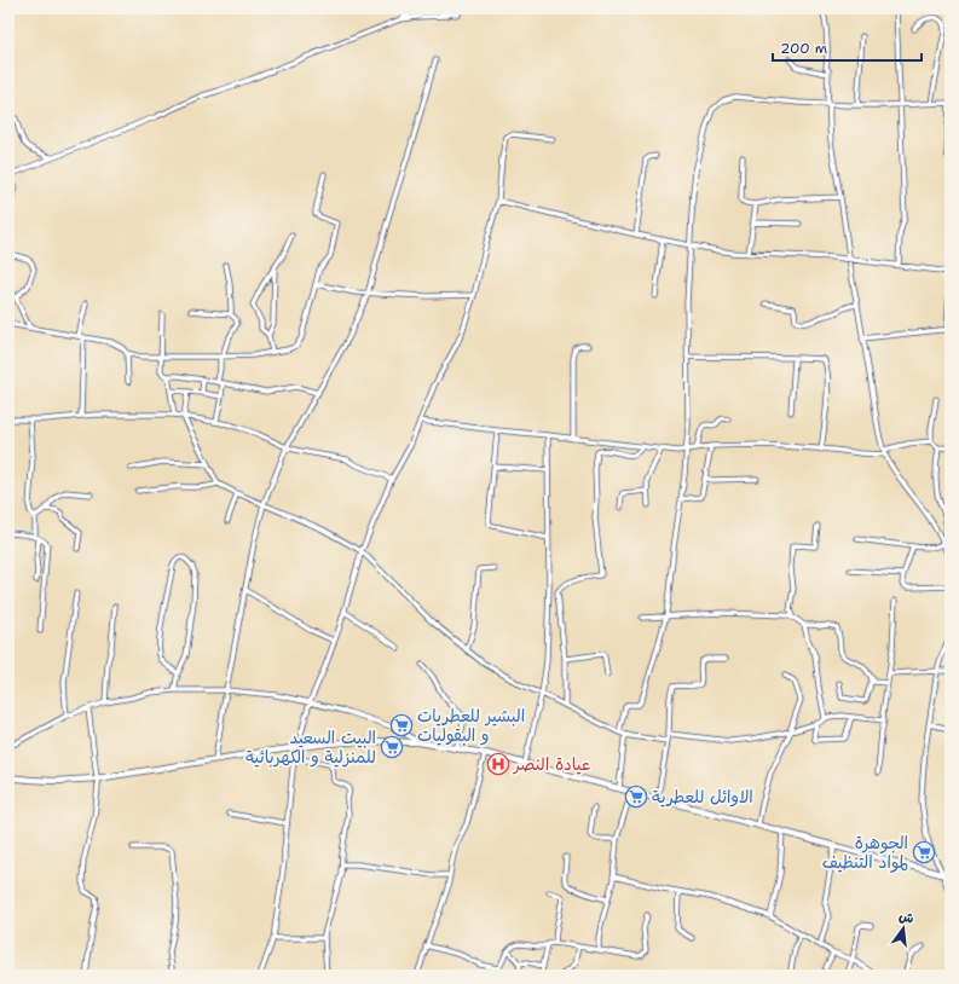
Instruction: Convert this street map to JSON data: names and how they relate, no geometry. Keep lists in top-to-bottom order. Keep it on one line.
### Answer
{"places":{"supermarket":["البشير للعطريات و البقوليات","البيت السعيد للمنزلية و الكهربائية","الاوائل للعطرية","الجوهرة لمواد التنظيف"],"hospital":["عيادة النصر"]},"scale_bar":"200 m","north":"top"}
